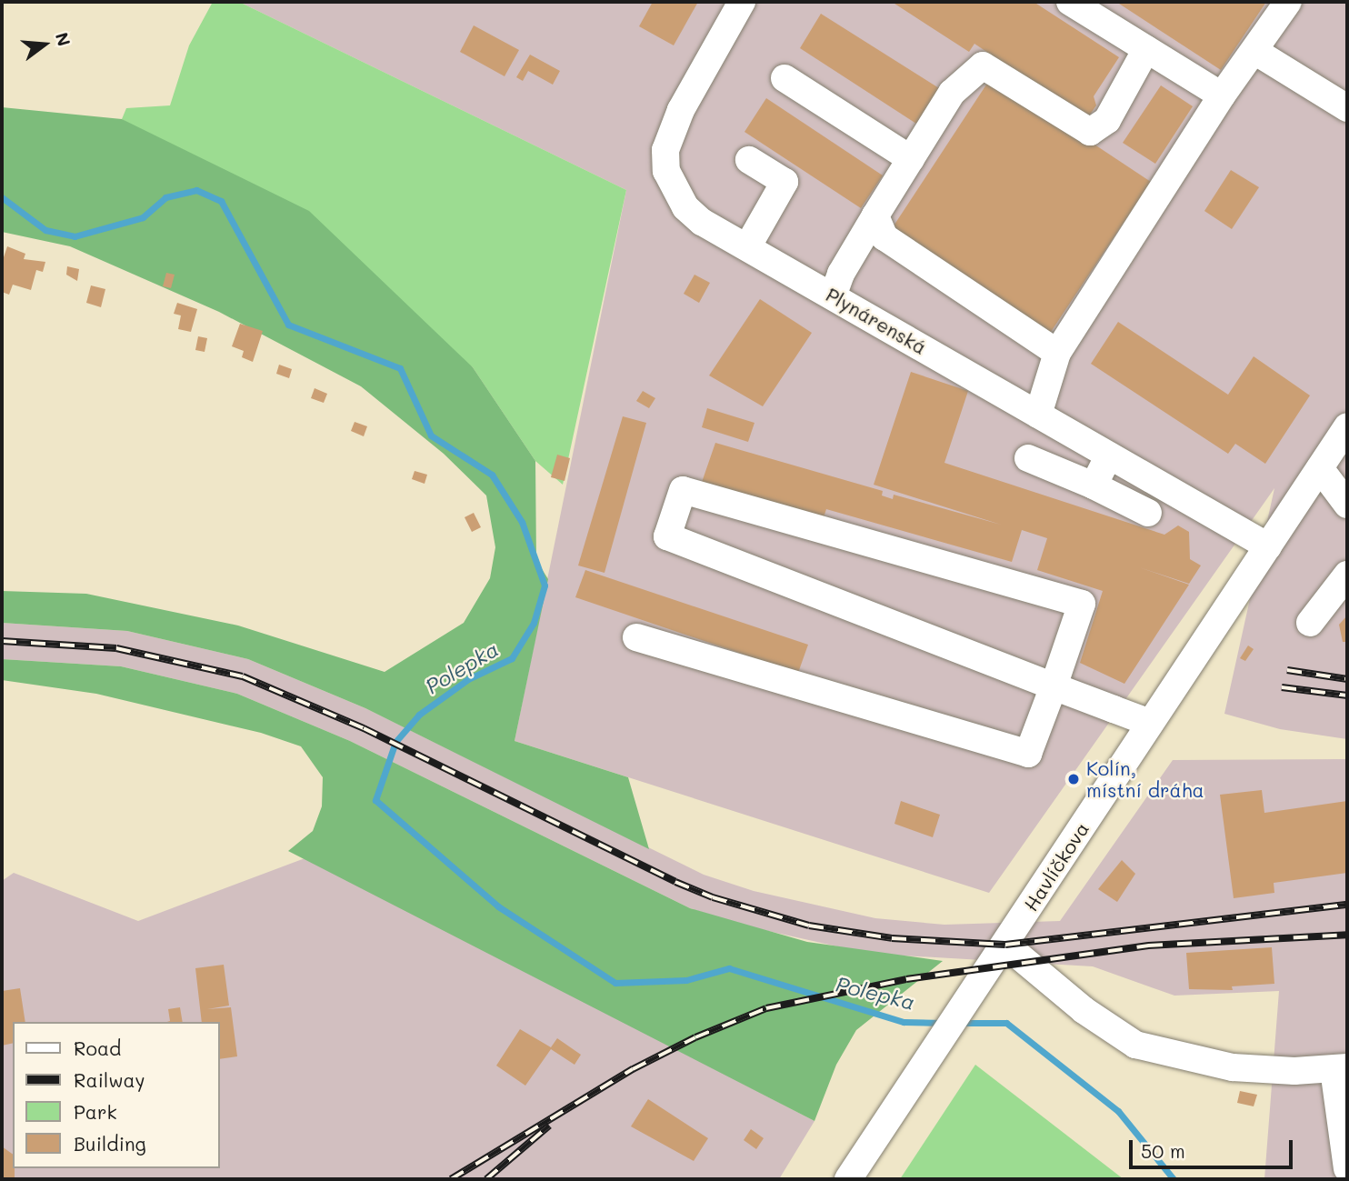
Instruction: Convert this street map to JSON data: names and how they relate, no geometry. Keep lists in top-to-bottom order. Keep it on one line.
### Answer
{"streets":{"street":["Plynárenská","Havlíčkova"]},"crossings":[["Plynárenská","Havlíčkova"]],"water":["Polepka"],"places":["Kolín, místní dráha"],"legend":["Road","Railway","Park","Building"],"scale_bar":"50 m","north":"right"}
